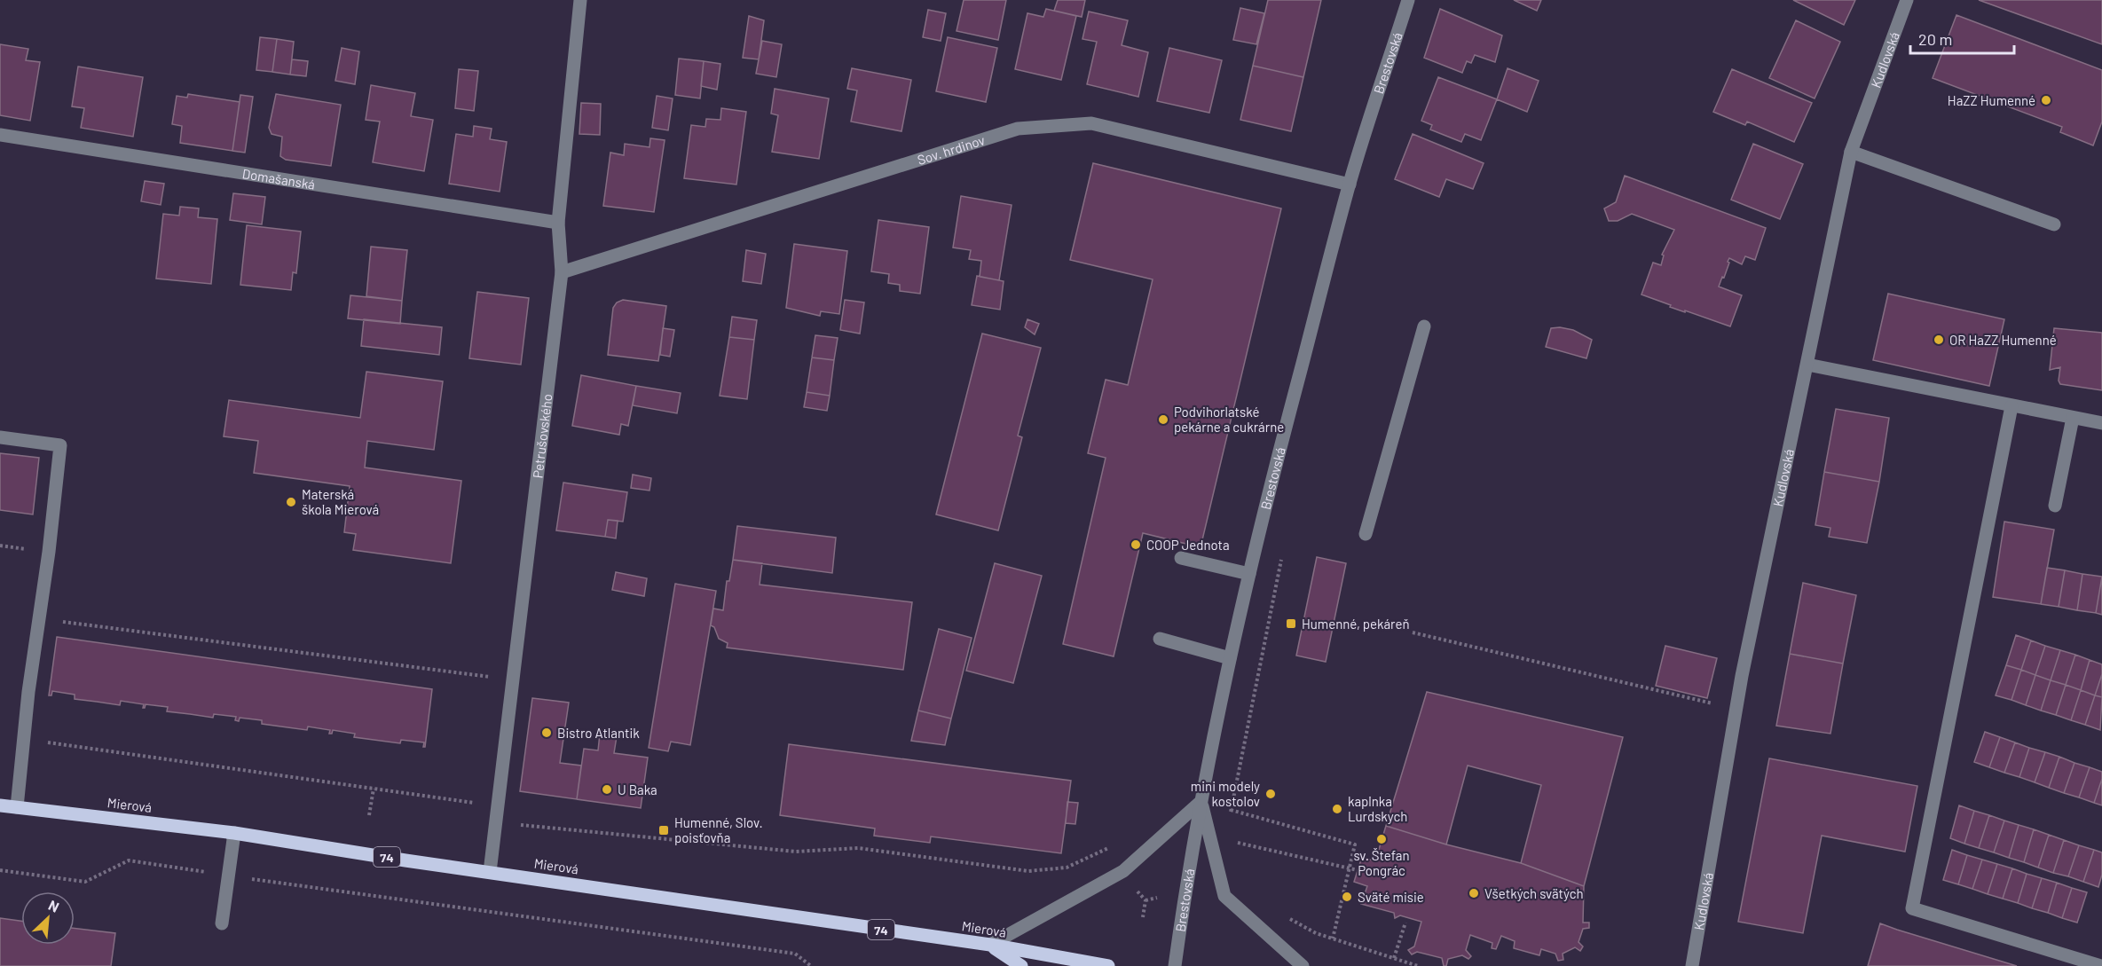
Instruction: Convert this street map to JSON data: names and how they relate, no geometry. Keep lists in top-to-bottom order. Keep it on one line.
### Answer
{"streets":{"main road":["Mierová","74"],"street":["Kudlovská","Brestovská","Sov. hrdinov","Domašanská","Petrušovského"]},"crossings":[["Brestovská","Sov. hrdinov"],["Sov. hrdinov","Petrušovského"],["Domašanská","Petrušovského"],["Petrušovského","Mierová"],["Mierová","74"]],"places":{"other":["HaZZ Humenné","OR HaZZ Humenné","Podvihorlatské pekárne a cukrárne","Materská škola Mierová","COOP Jednota","Bistro Atlantik","U Baka","mini modely kostolov","kaplnka Lurdskych","sv. Štefan Pongrác","Všetkých svätých","Sväté misie"],"transit":["Humenné, pekáreň","Humenné, Slov. poisťovňa"]},"scale_bar":"20 m","north":"top right"}
